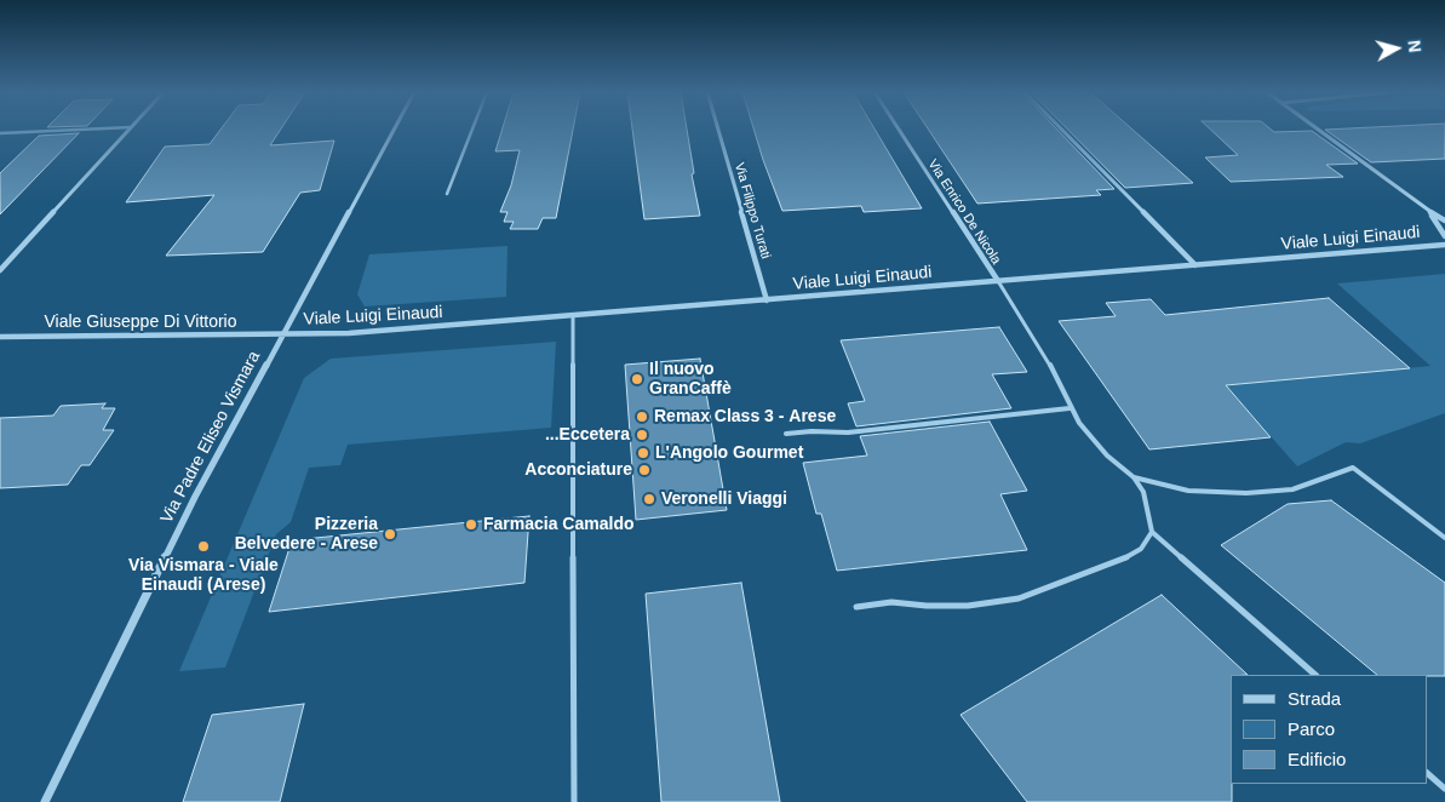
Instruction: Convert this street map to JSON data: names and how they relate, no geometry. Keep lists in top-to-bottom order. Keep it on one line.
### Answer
{"streets":{"street":["Via Filippo Turati","Via Enrico De Nicola","Viale Luigi Einaudi","Viale Giuseppe Di Vittorio","Via Padre Eliseo Vismara"]},"crossings":[["Via Filippo Turati","Viale Luigi Einaudi"],["Via Enrico De Nicola","Viale Luigi Einaudi"],["Viale Luigi Einaudi","Viale Giuseppe Di Vittorio"],["Viale Luigi Einaudi","Via Padre Eliseo Vismara"],["Viale Giuseppe Di Vittorio","Via Padre Eliseo Vismara"]],"places":["Il nuovo GranCaffè","Remax Class 3 - Arese","...Eccetera","L'Angolo Gourmet","Acconciature","Veronelli Viaggi","Farmacia Camaldo","Pizzeria Belvedere - Arese","Via Vismara - Viale Einaudi (Arese)"],"legend":["Strada","Parco","Edificio"],"north":"right"}
